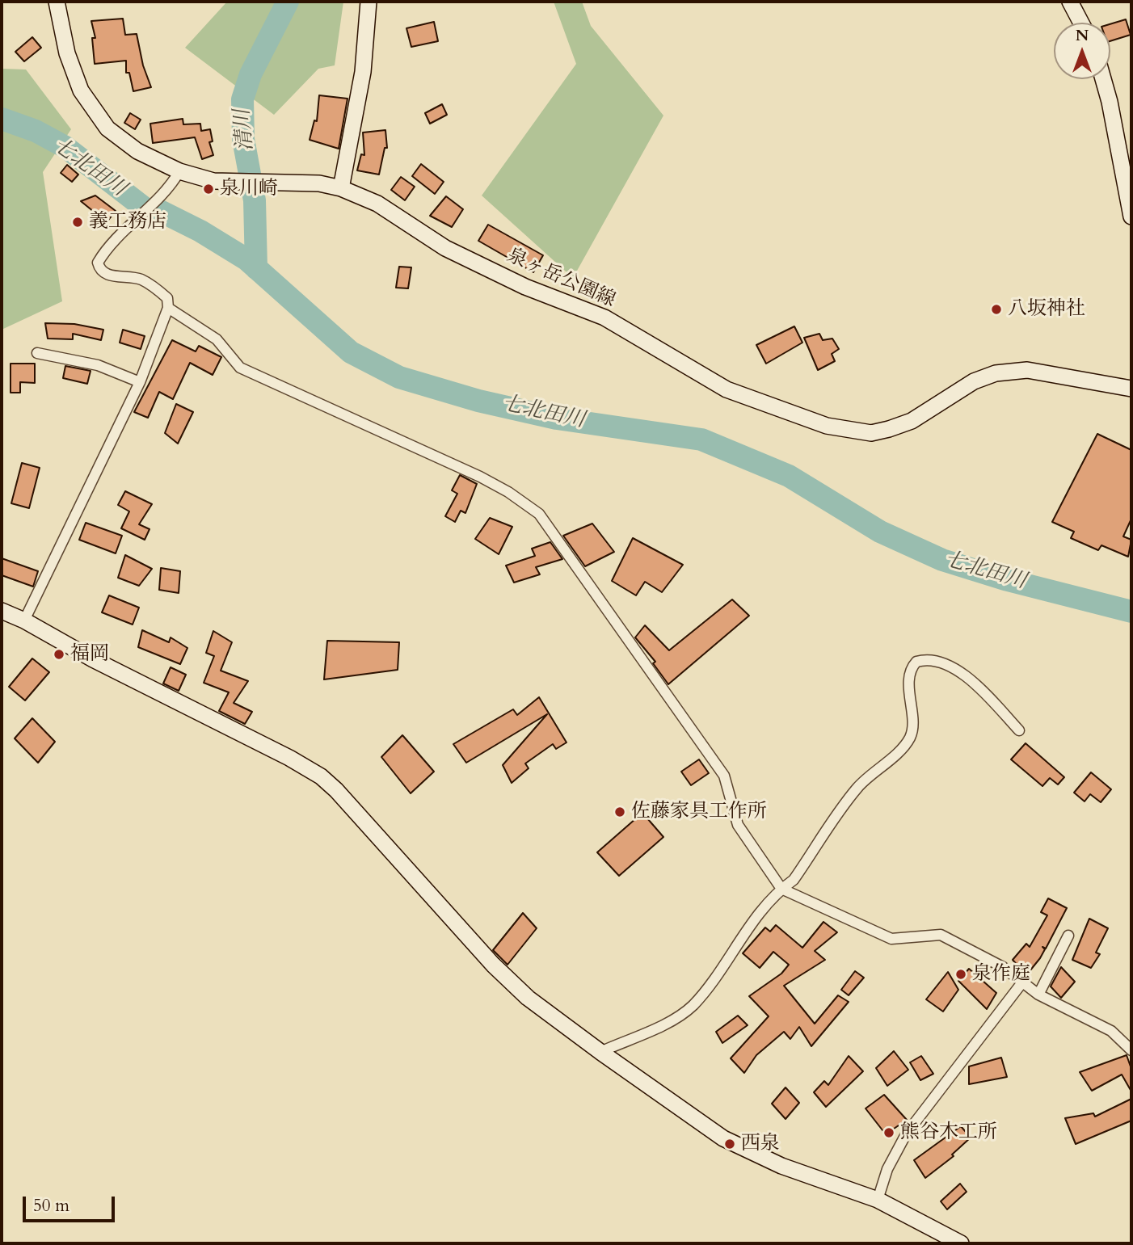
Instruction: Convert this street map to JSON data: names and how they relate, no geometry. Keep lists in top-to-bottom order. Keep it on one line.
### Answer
{"streets":{"street":["泉ヶ岳公園線"]},"water":["清川","七北田川"],"places":["泉川崎","義工務店","八坂神社","福岡","佐藤家具工作所","泉作庭","熊谷木工所","西泉"],"scale_bar":"50 m","north":"top"}
